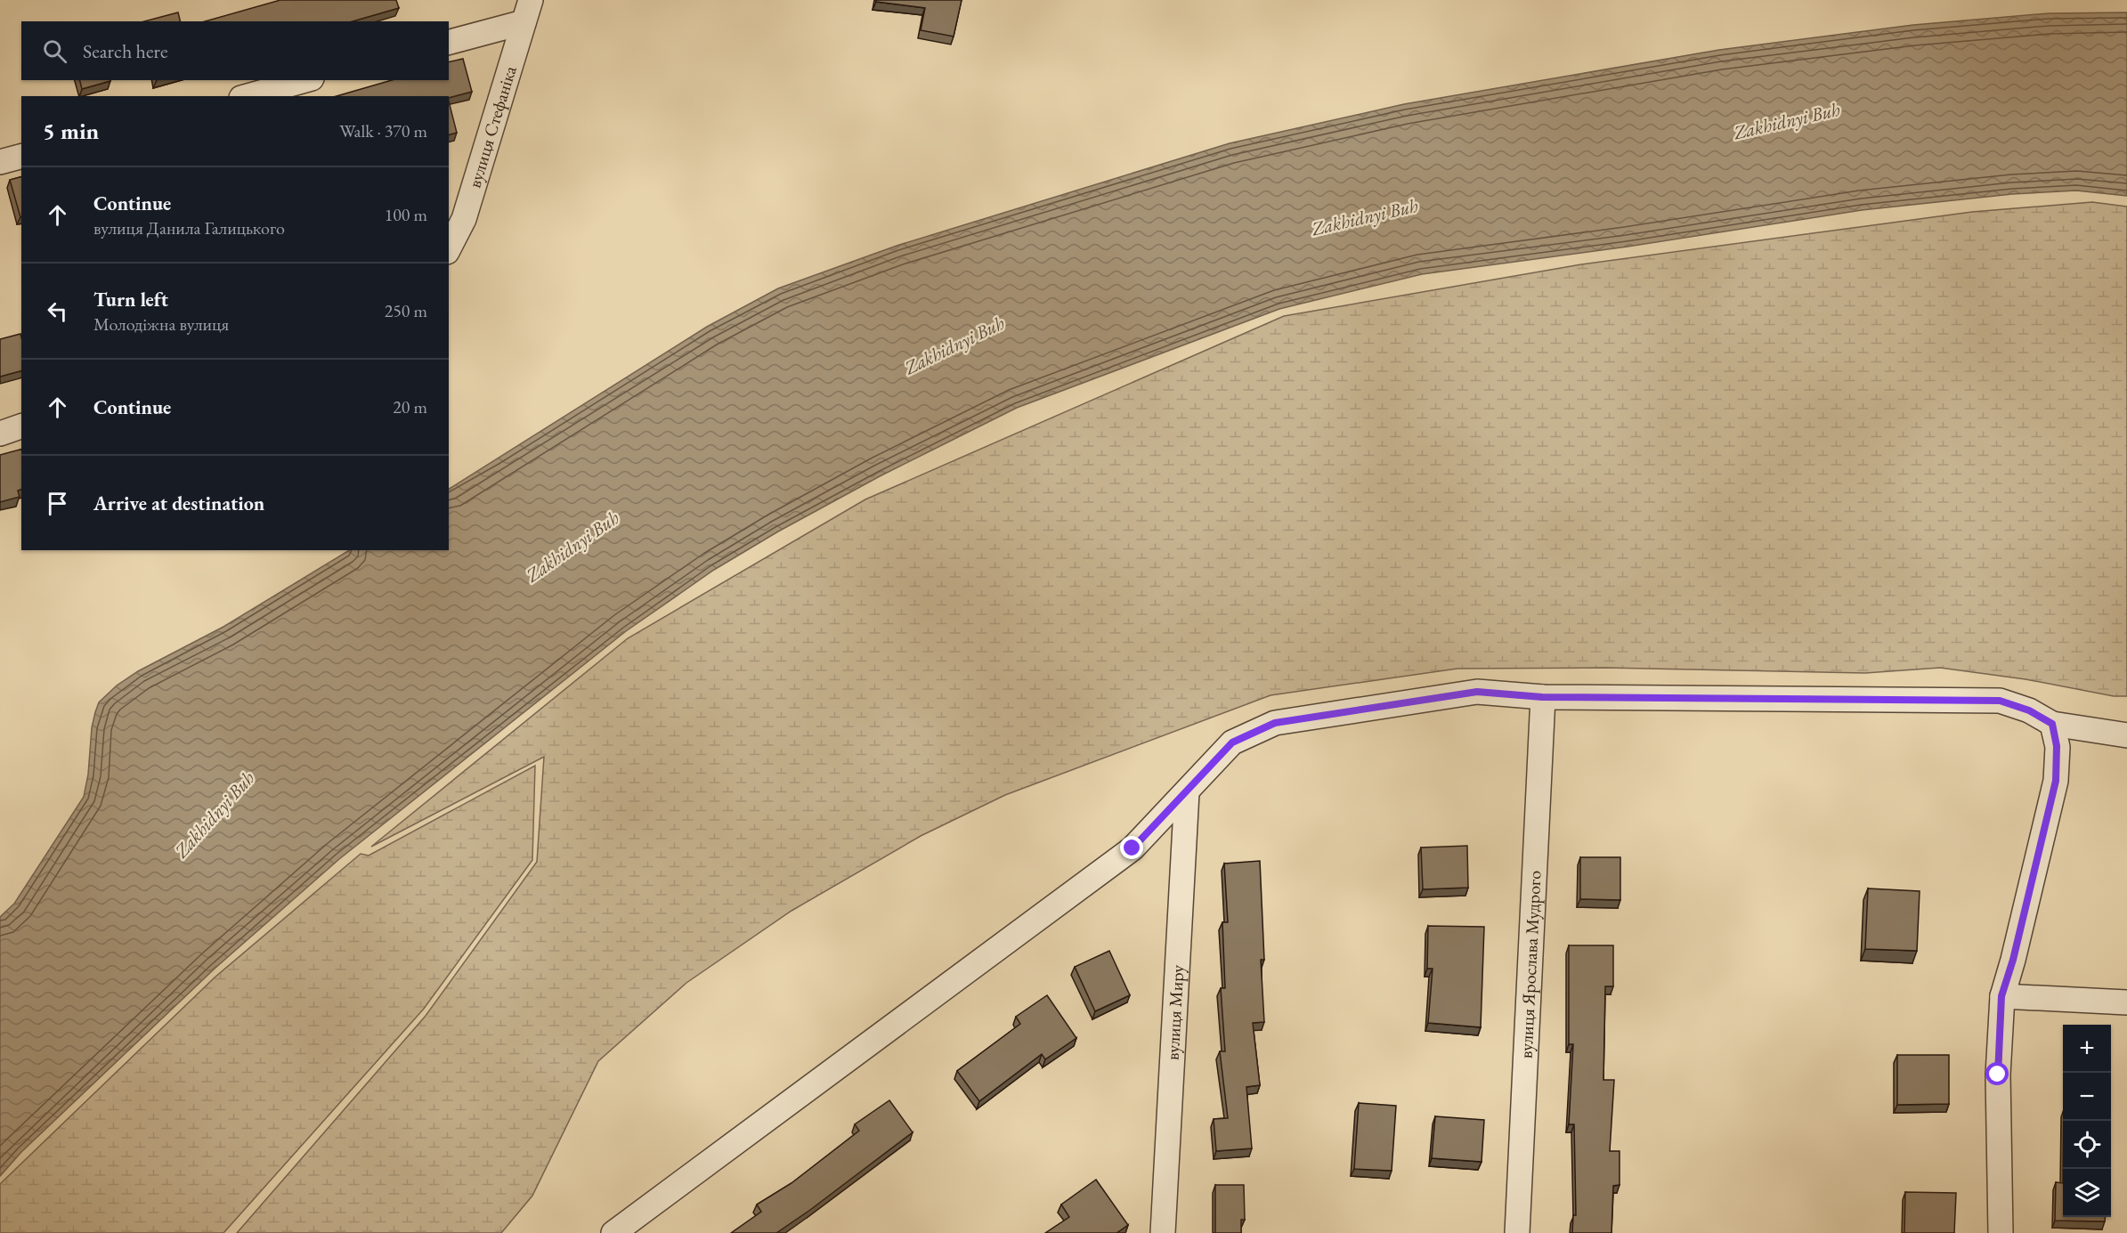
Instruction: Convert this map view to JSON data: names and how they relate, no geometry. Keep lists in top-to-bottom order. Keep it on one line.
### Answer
{"streets":{"street":["вулиця Стефаніка","вулиця Ярослава Мудрого","вулиця Миру"]},"water":["Zakhidnyi Buh"],"page":{"search":"Search here","heading":["5 min","Walk · 370 m"],"list":[["Continue","вулиця Данила Галицького","100 m"],["Turn left","Молодіжна вулиця","250 m"],["Continue","20 m"],"Arrive at destination"],"map_buttons":["+","−"]}}
